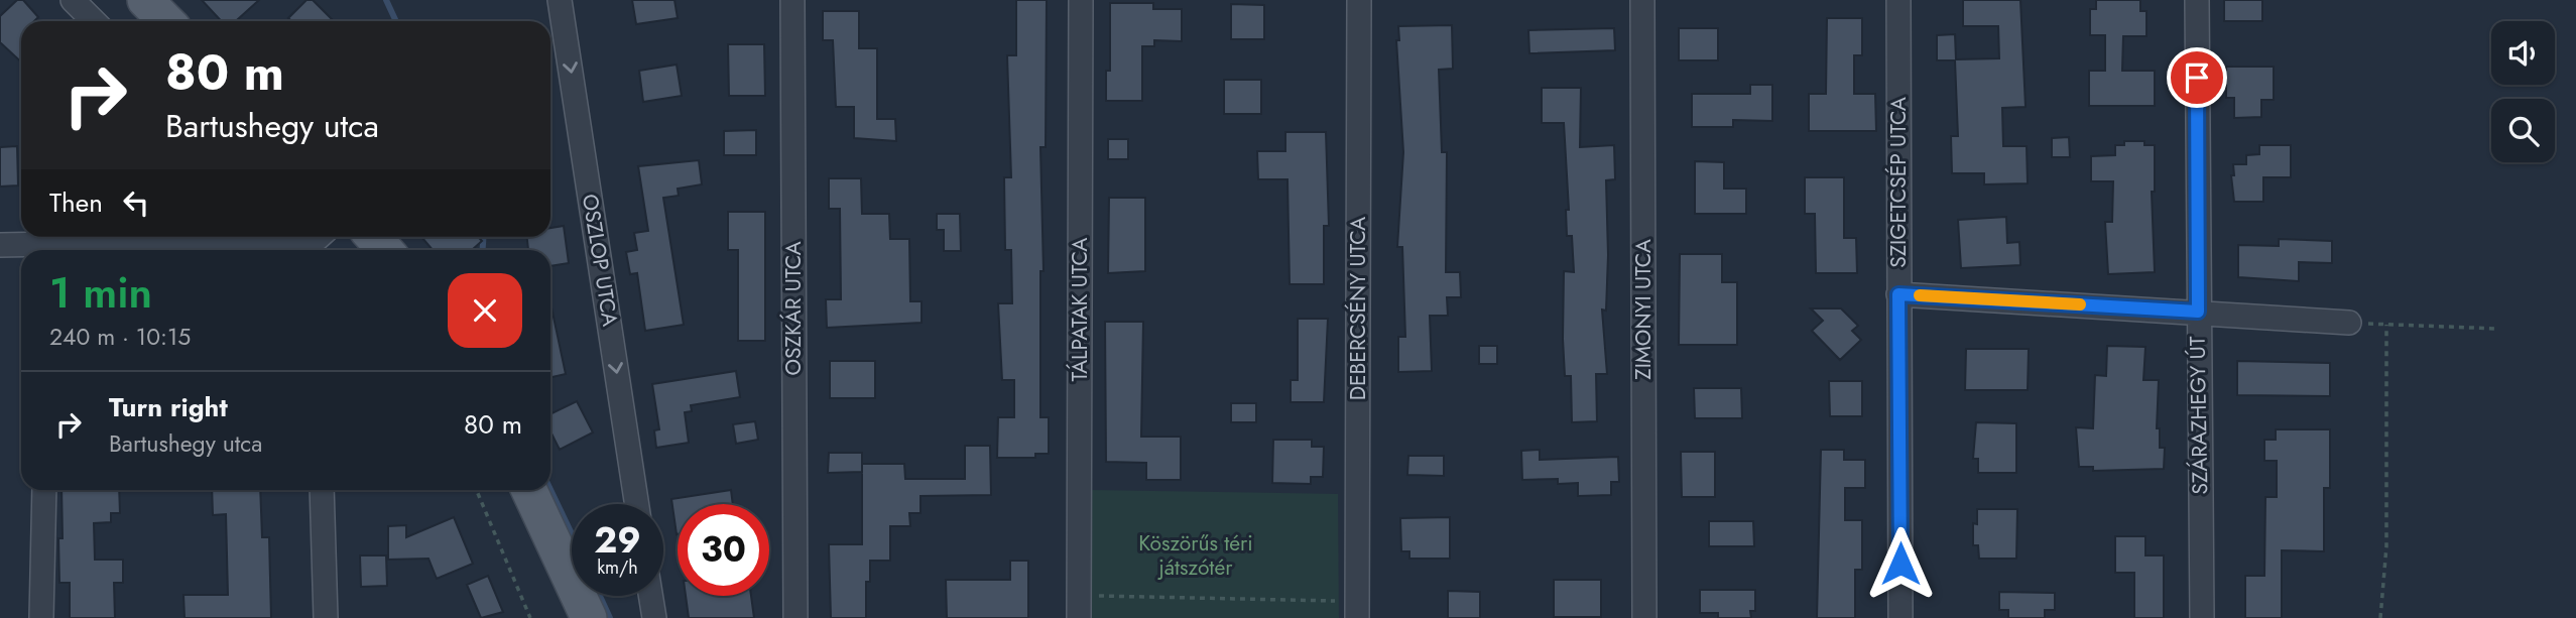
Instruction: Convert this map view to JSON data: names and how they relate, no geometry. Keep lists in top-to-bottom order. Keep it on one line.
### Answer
{"streets":{"street":["SZIGETCSÉP UTCA","OSZLOP UTCA","OSZKÁR UTCA","DEBERCSÉNY UTCA","TÁLPATAK UTCA","ZIMONYI UTCA","SZÁRAZHEGY ÚT"]},"one_way":["OSZLOP UTCA"],"parks":["Köszörűs téri játszótér"],"page":{"turn":["80 m","Bartushegy utca"],"then":"Then","heading":["1 min","240 m · 10:15"],"list":[{"name":"Turn right","note":"Bartushegy utca","value":"80 m"}],"speed":"29 km/h","limit":"30"}}
